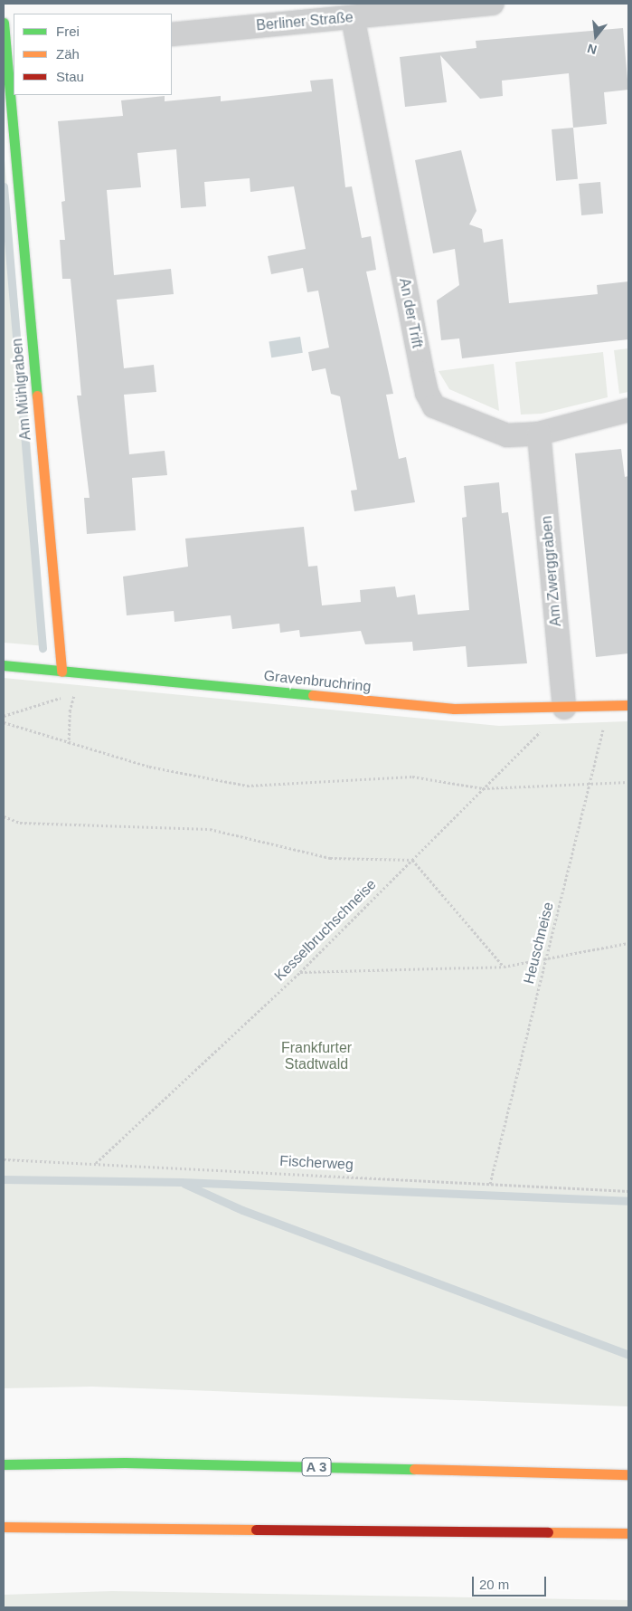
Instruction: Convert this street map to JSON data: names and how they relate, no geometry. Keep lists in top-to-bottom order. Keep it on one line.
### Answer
{"streets":{"main road":["Am Mühlgraben","Gravenbruchring","A 3"],"street":["Berliner Straße","An der Trift","Am Zwerggraben"],"path":["Kesselbruchschneise","Heuschneise","Fischerweg"]},"crossings":[["Berliner Straße","An der Trift"],["An der Trift","Am Zwerggraben"],["Am Mühlgraben","Gravenbruchring"],["Am Zwerggraben","Gravenbruchring"],["Am Zwerggraben","Kesselbruchschneise"],["Gravenbruchring","Kesselbruchschneise"],["Gravenbruchring","Heuschneise"],["Kesselbruchschneise","Fischerweg"],["Heuschneise","Fischerweg"]],"parks":["Frankfurter Stadtwald"],"legend":["Frei","Zäh","Stau"],"scale_bar":"20 m","north":"bottom"}
